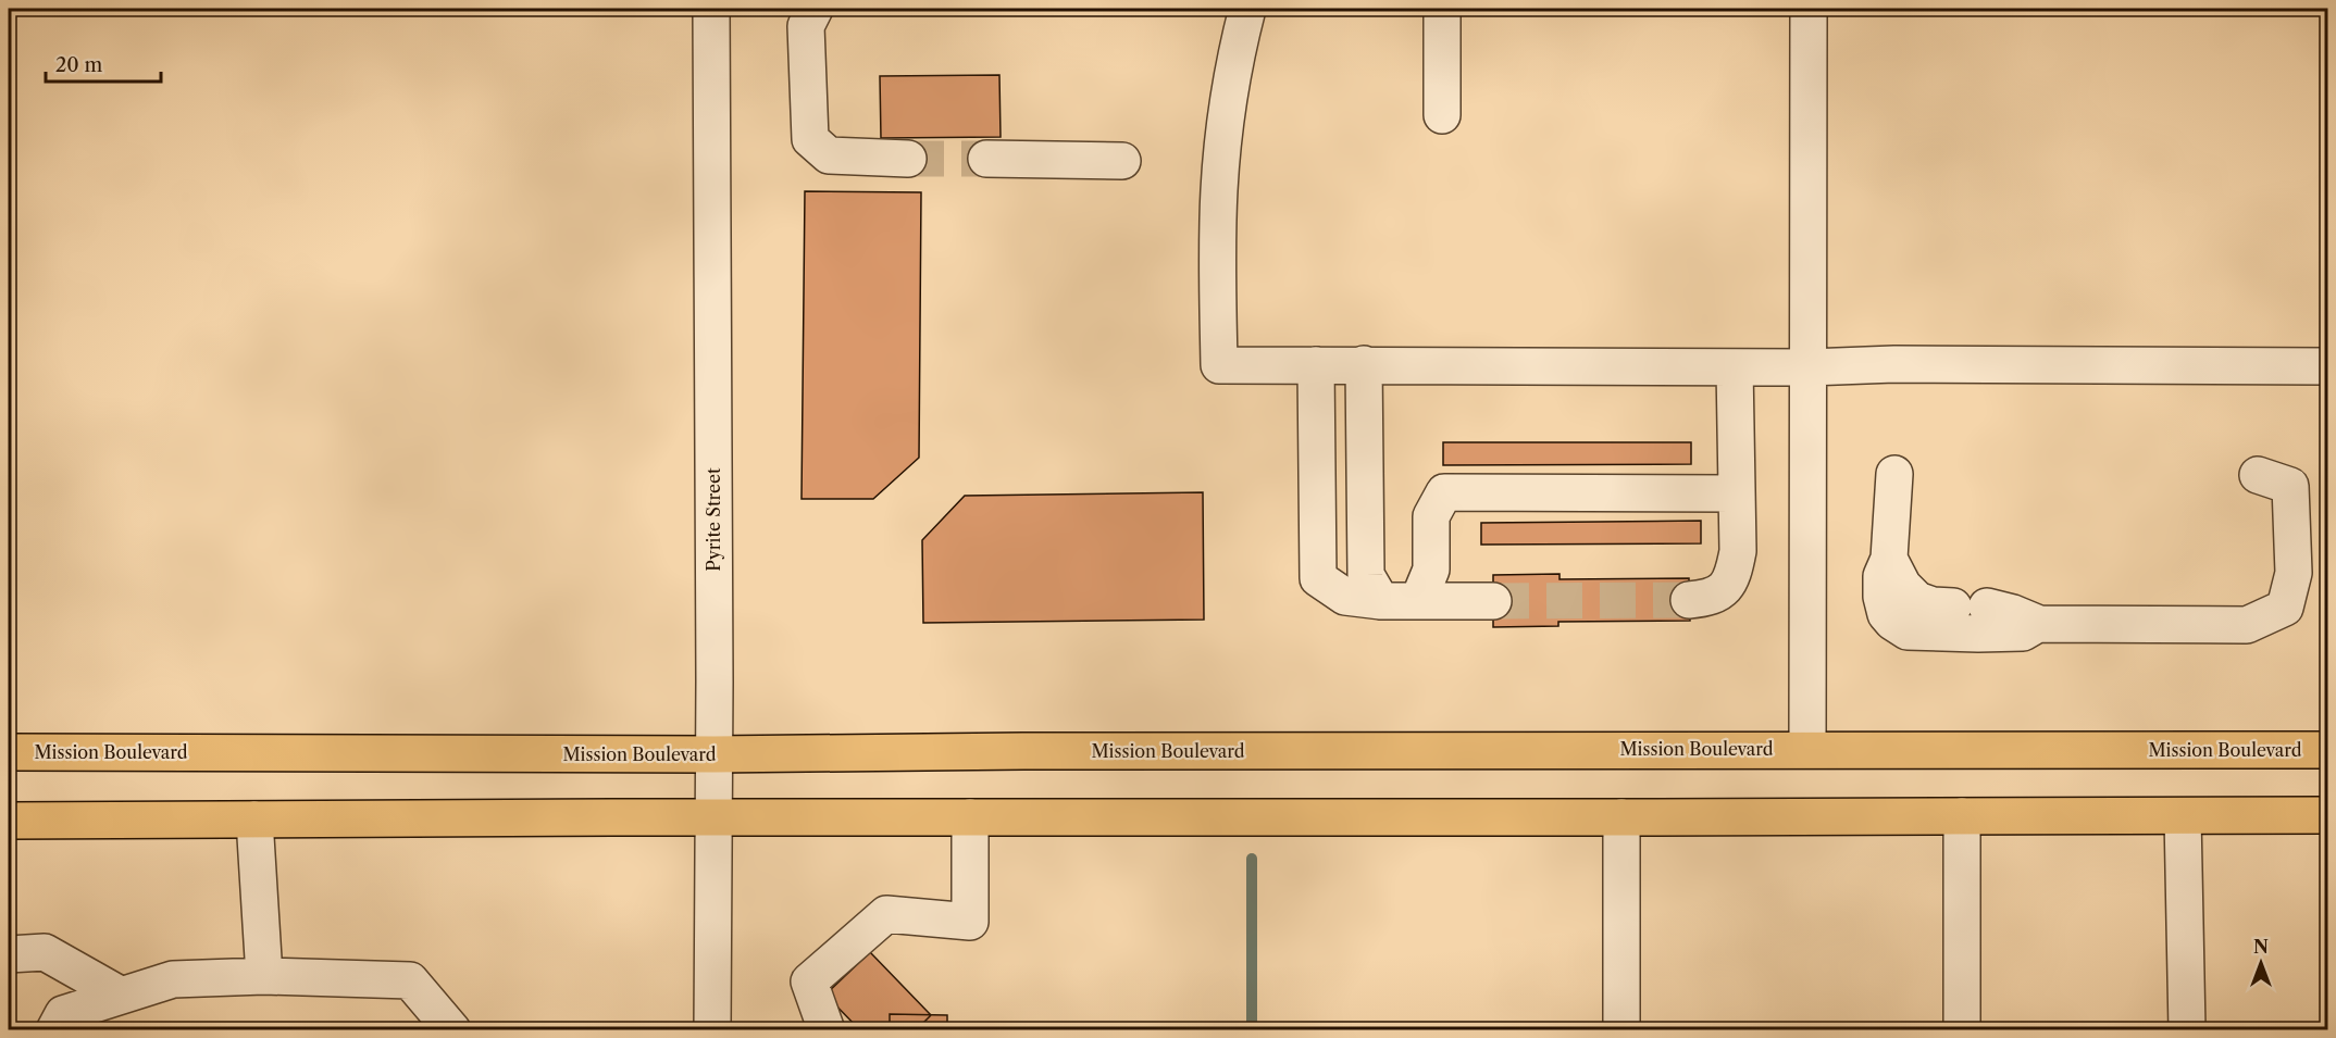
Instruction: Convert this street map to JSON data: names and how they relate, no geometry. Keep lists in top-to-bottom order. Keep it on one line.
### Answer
{"streets":{"main road":["Mission Boulevard"],"street":["Pyrite Street"]},"crossings":[["Pyrite Street","Mission Boulevard"]],"scale_bar":"20 m","north":"top"}
